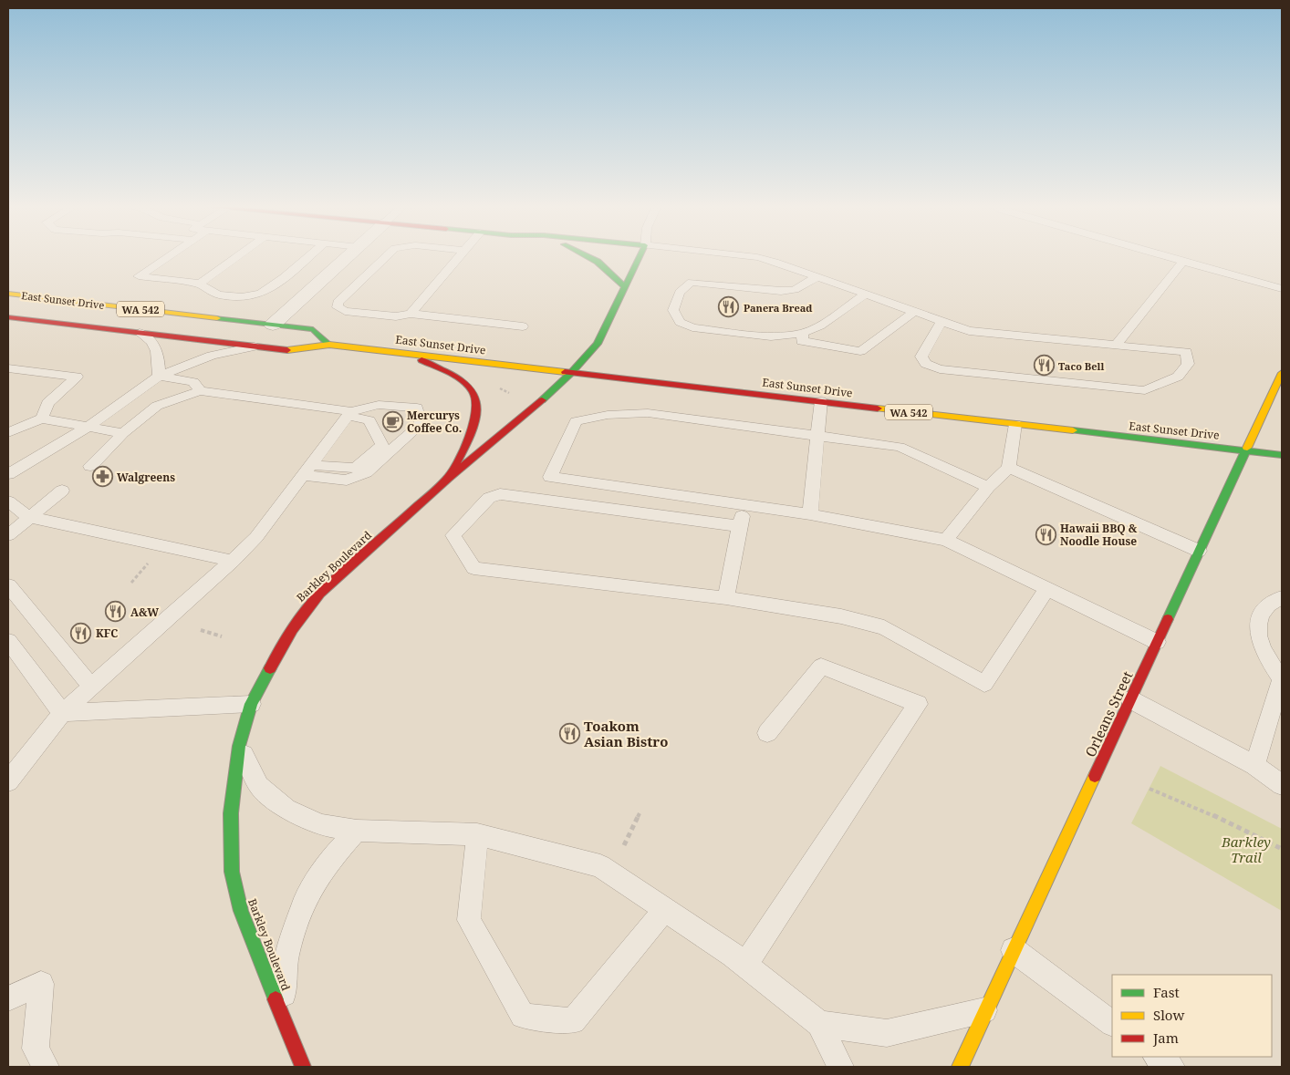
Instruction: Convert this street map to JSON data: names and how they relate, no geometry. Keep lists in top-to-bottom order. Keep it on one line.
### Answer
{"streets":{"main road":["East Sunset Drive","WA 542","Barkley Boulevard","Orleans Street"]},"crossings":[["East Sunset Drive","Barkley Boulevard"],["East Sunset Drive","Orleans Street"]],"parks":["Barkley Trail"],"places":{"restaurant":["Panera Bread","Taco Bell","Hawaii BBQ & Noodle House","A&W","KFC","Toakom Asian Bistro"],"cafe":["Mercurys Coffee Co."],"pharmacy":["Walgreens"]},"legend":["Fast","Slow","Jam"]}
